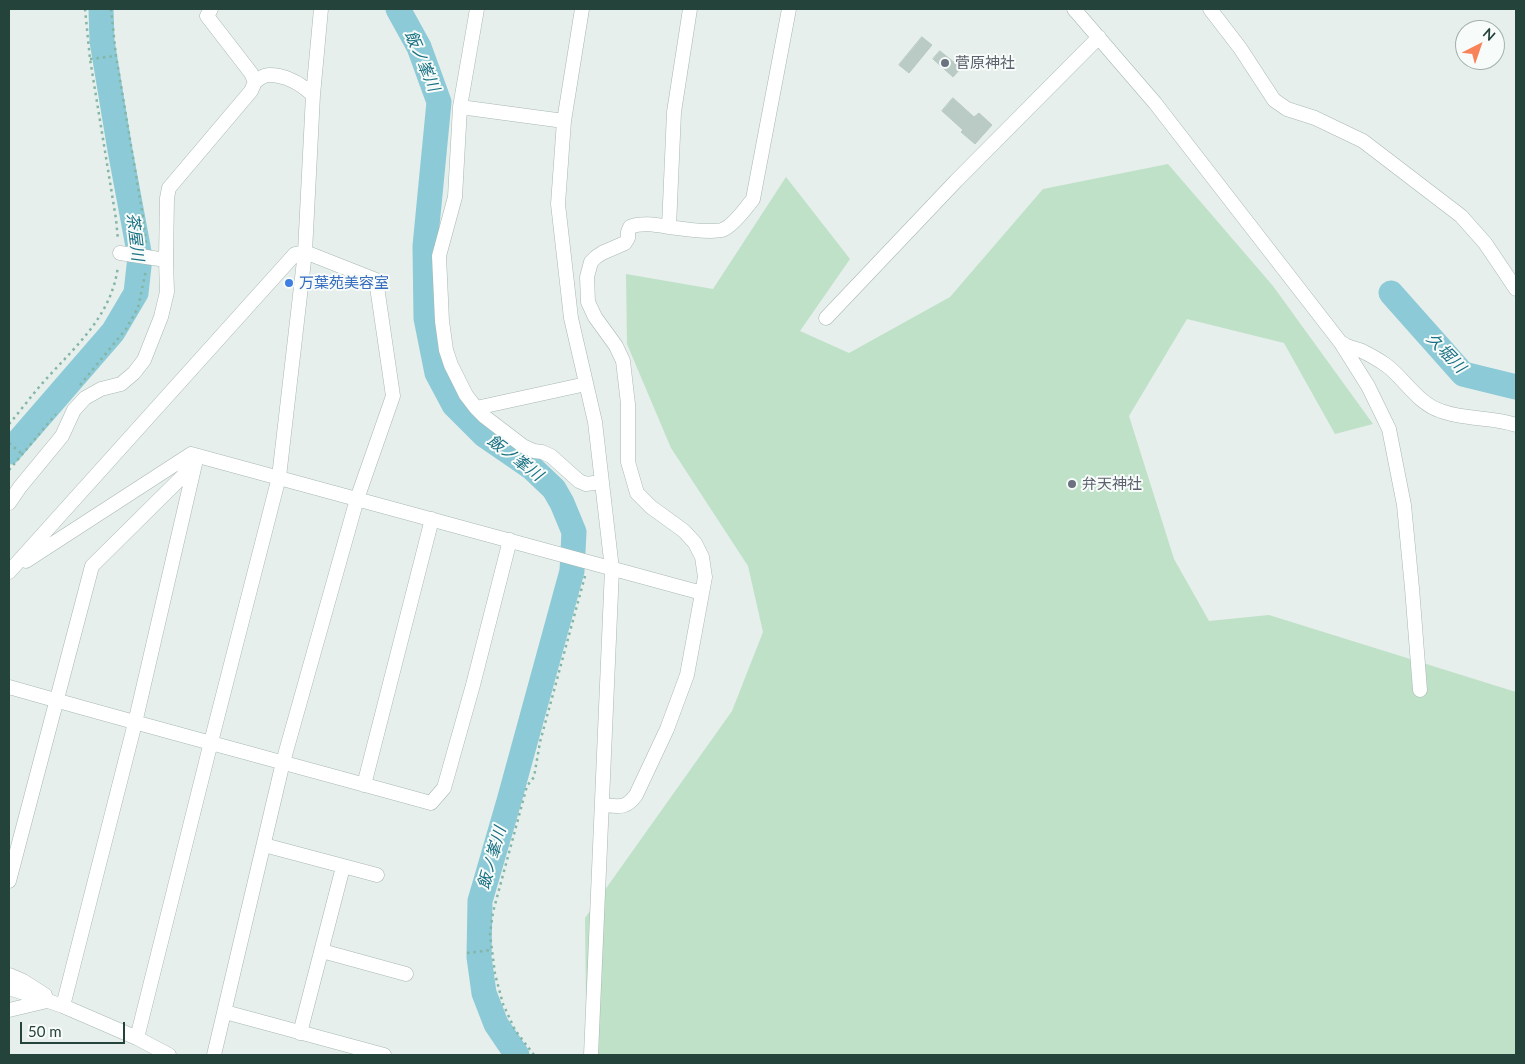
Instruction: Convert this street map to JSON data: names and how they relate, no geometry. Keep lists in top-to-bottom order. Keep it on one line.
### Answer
{"water":["飯ノ峯川","茶屋川","久堀川"],"places":["菅原神社","万葉苑美容室","弁天神社"],"scale_bar":"50 m","north":"top right"}
